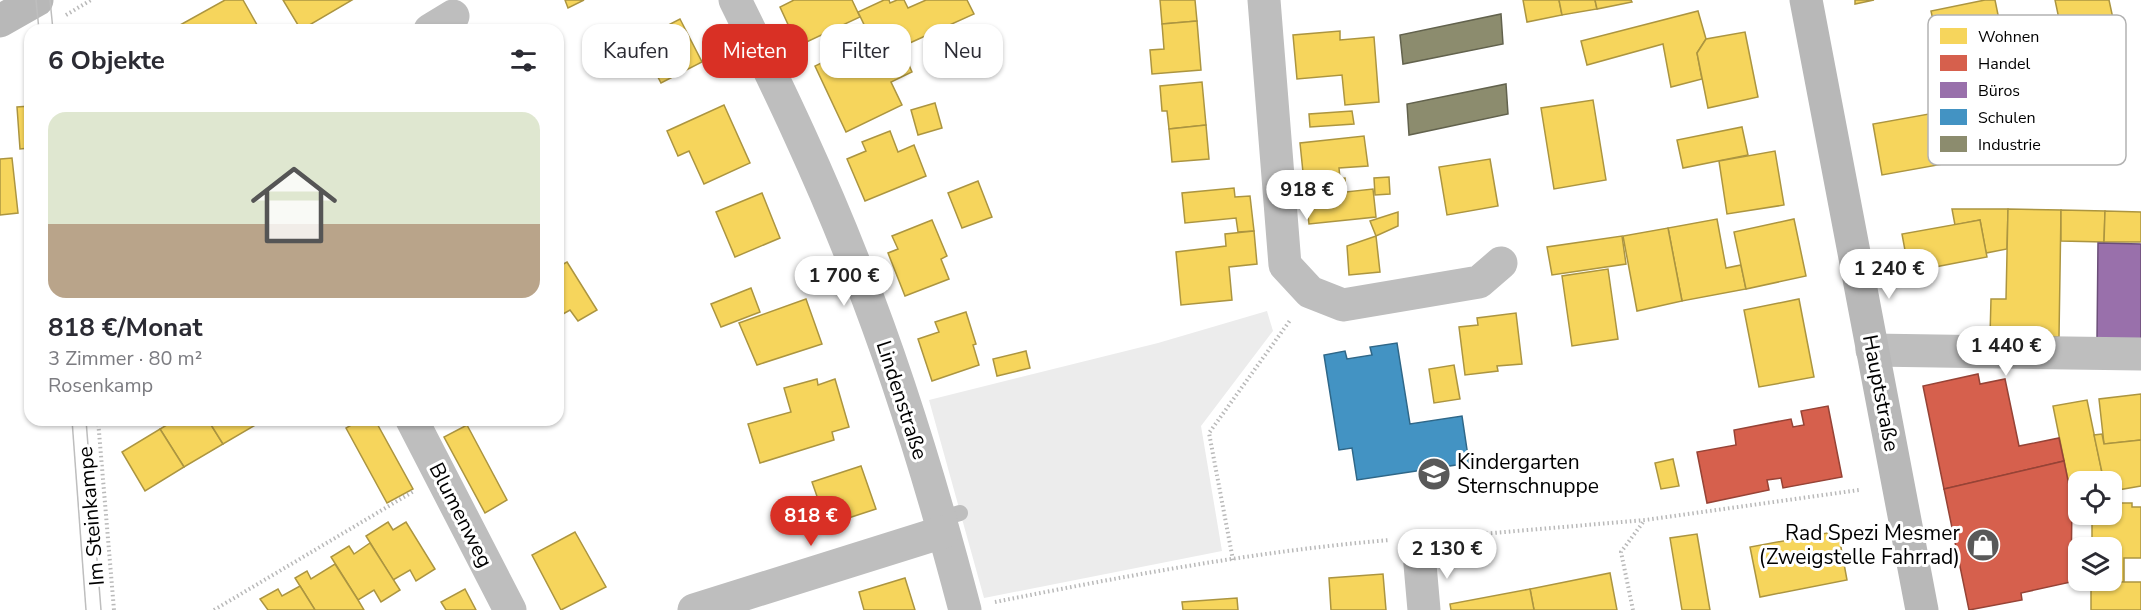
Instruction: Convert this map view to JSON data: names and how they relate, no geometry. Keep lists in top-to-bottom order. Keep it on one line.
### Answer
{"streets":{"main road":["Hauptstraße"],"street":["Lindenstraße","Blumenweg"],"path":["Im Steinkampe"]},"places":{"school or university":["Kindergarten Sternschnuppe"],"shop":["Rad Spezi Mesmer (Zweigstelle Fahrrad)"]},"legend":["Wohnen","Handel","Büros","Schulen","Industrie"],"page":{"chip":["Kaufen","Mieten","Filter","Neu"],"heading":"6 Objekte","list":[{"name":"818 €/Monat","note":"3 Zimmer · 80 m² · Rosenkamp"}],"price":["918 €","1 240 €","1 700 €","1 440 €","818 €","2 130 €"]}}
